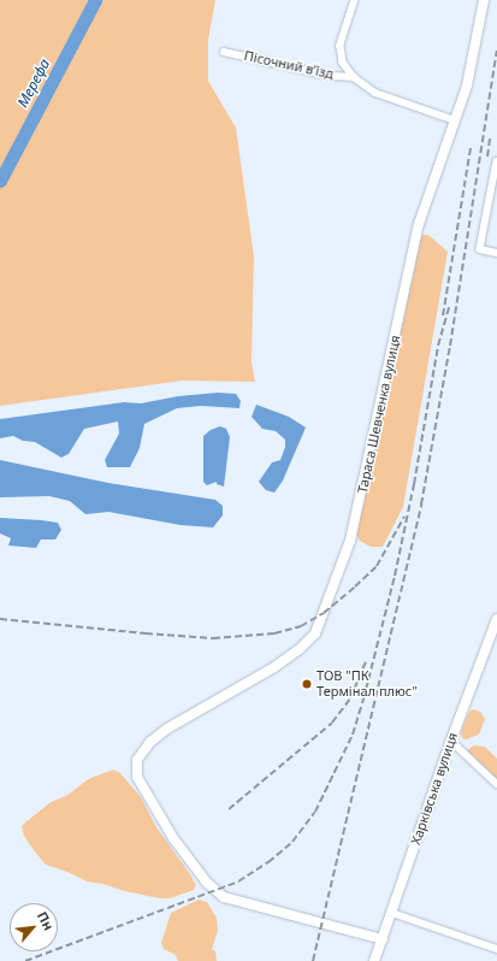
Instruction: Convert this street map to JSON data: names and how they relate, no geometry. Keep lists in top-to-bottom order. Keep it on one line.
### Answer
{"streets":{"street":["Пісочний в’їзд","Тараса Шевченка вулиця","Харківська вулиця"]},"crossings":[["Тараса Шевченка вулиця","Харківська вулиця"]],"water":["Мерефа"],"places":["ТОВ \"ПК Термінал плюс\""],"north":"top right"}
